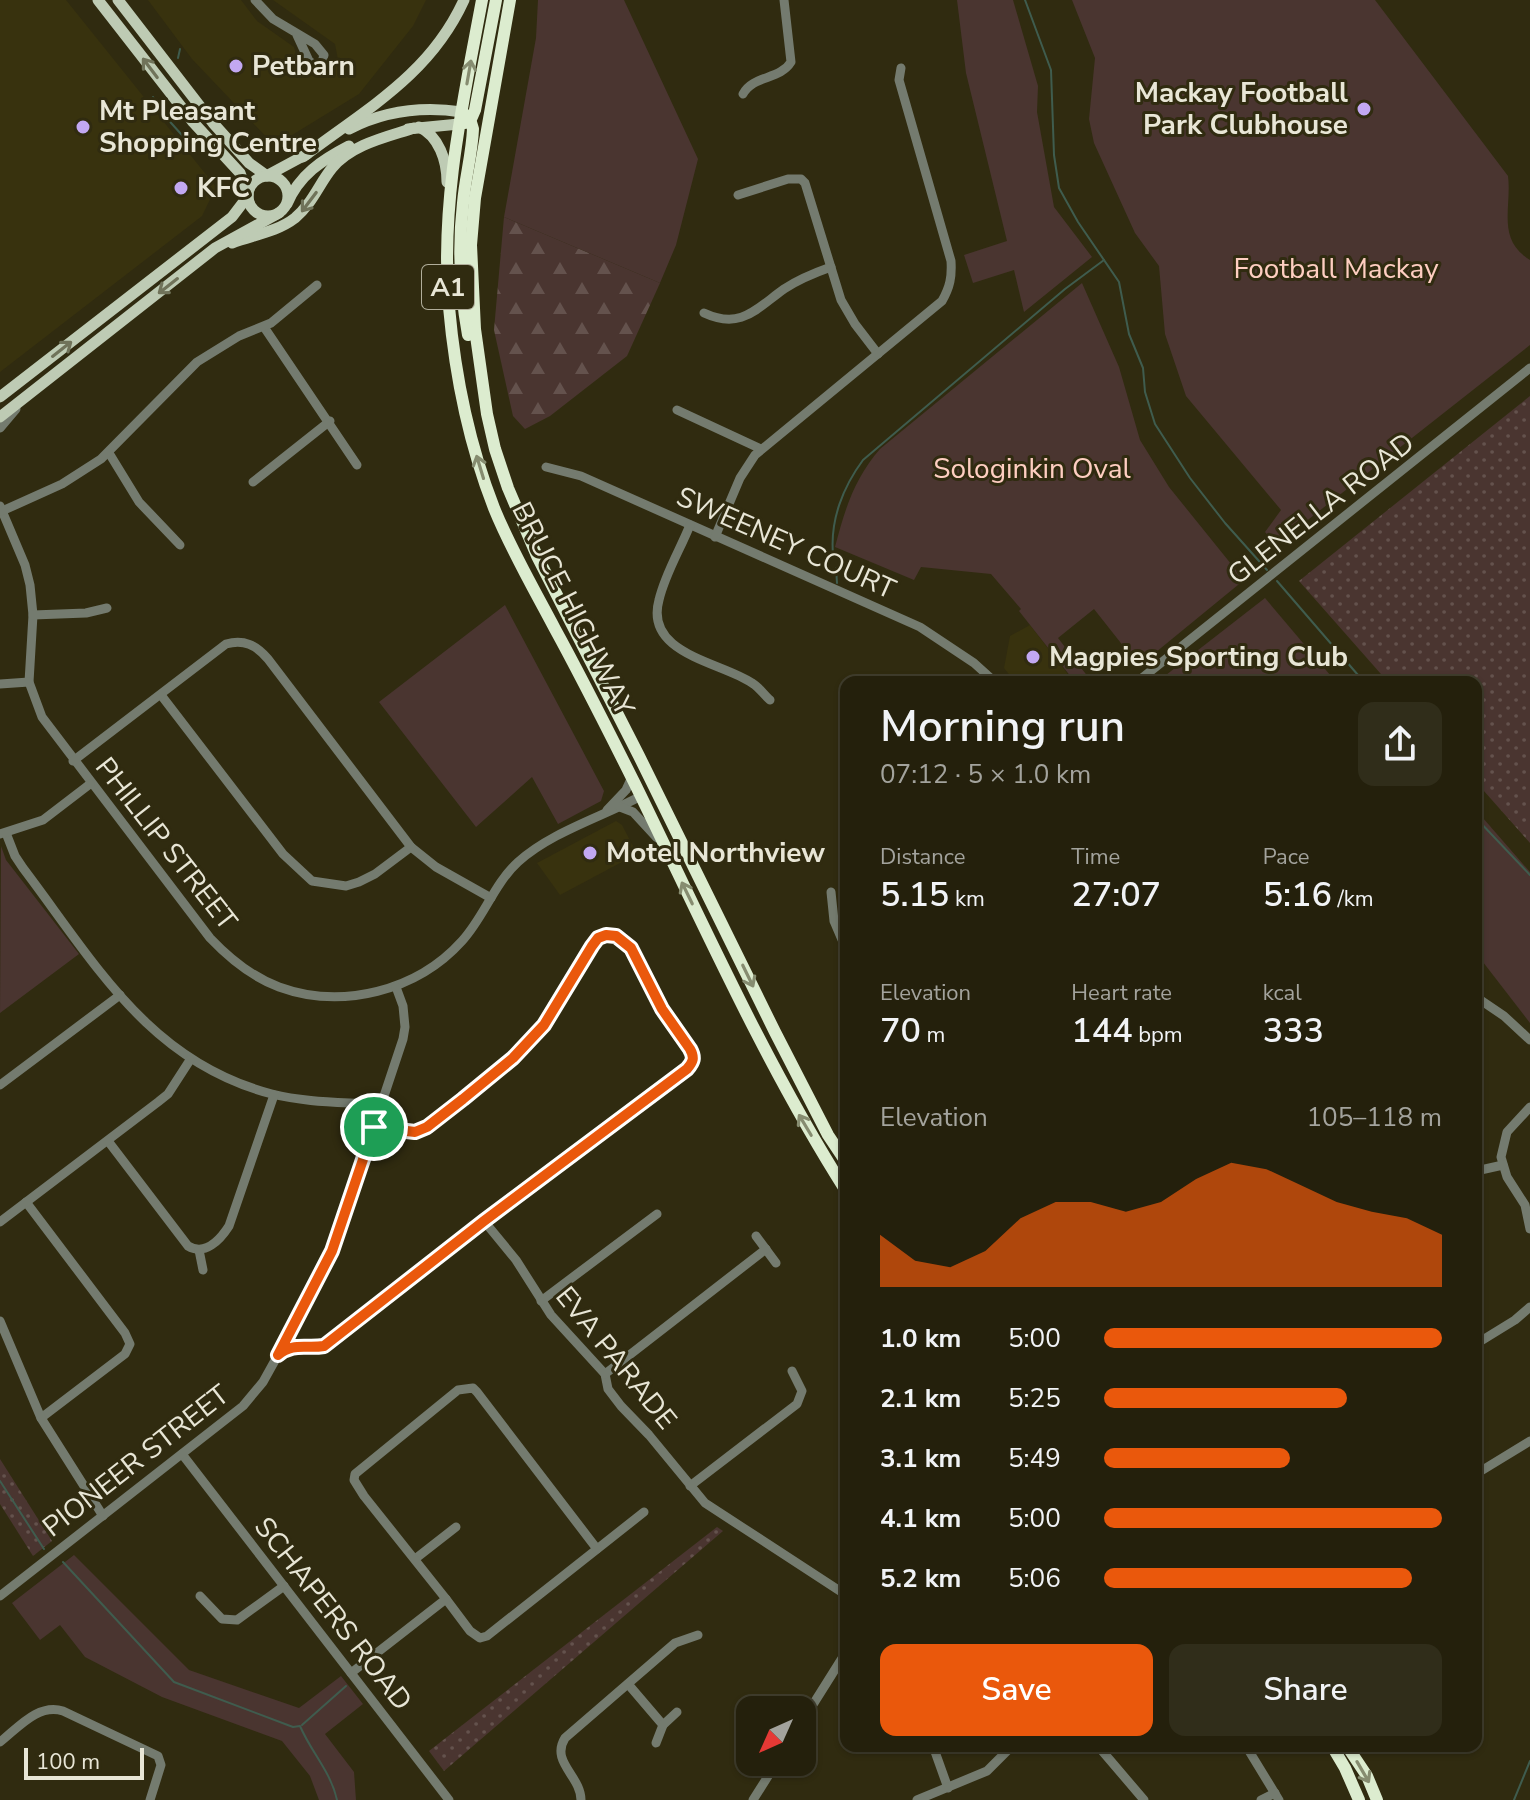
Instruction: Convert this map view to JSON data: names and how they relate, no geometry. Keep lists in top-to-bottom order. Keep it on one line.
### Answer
{"streets":{"highway":["A1","BRUCE HIGHWAY"],"street":["GLENELLA ROAD","SWEENEY COURT","PHILLIP STREET","EVA PARADE","PIONEER STREET","SCHAPERS ROAD"]},"crossings":[["PHILLIP STREET","PIONEER STREET"],["PIONEER STREET","SCHAPERS ROAD"]],"parks":["Football Mackay","Sologinkin Oval"],"places":["Petbarn","Mackay Football Park Clubhouse","Mt Pleasant Shopping Centre","KFC","Magpies Sporting Club","Motel Northview"],"scale_bar":"100 m","north":"bottom left","page":{"heading":["Morning run","07:12 · 5 × 1.0 km"],"stats":[["Distance","5.15 km"],["Time","27:07"],["Pace","5:16 /km"],["Elevation","70 m"],["Heart rate","144 bpm"],["kcal","333"]],"chart":["Elevation","105–118 m"],"list":[{"name":"1.0 km","note":"5:00"},{"name":"2.1 km","note":"5:25"},{"name":"3.1 km","note":"5:49"},{"name":"4.1 km","note":"5:00"},{"name":"5.2 km","note":"5:06"}],"buttons":["Save","Share"],"scale":"100 m"}}
